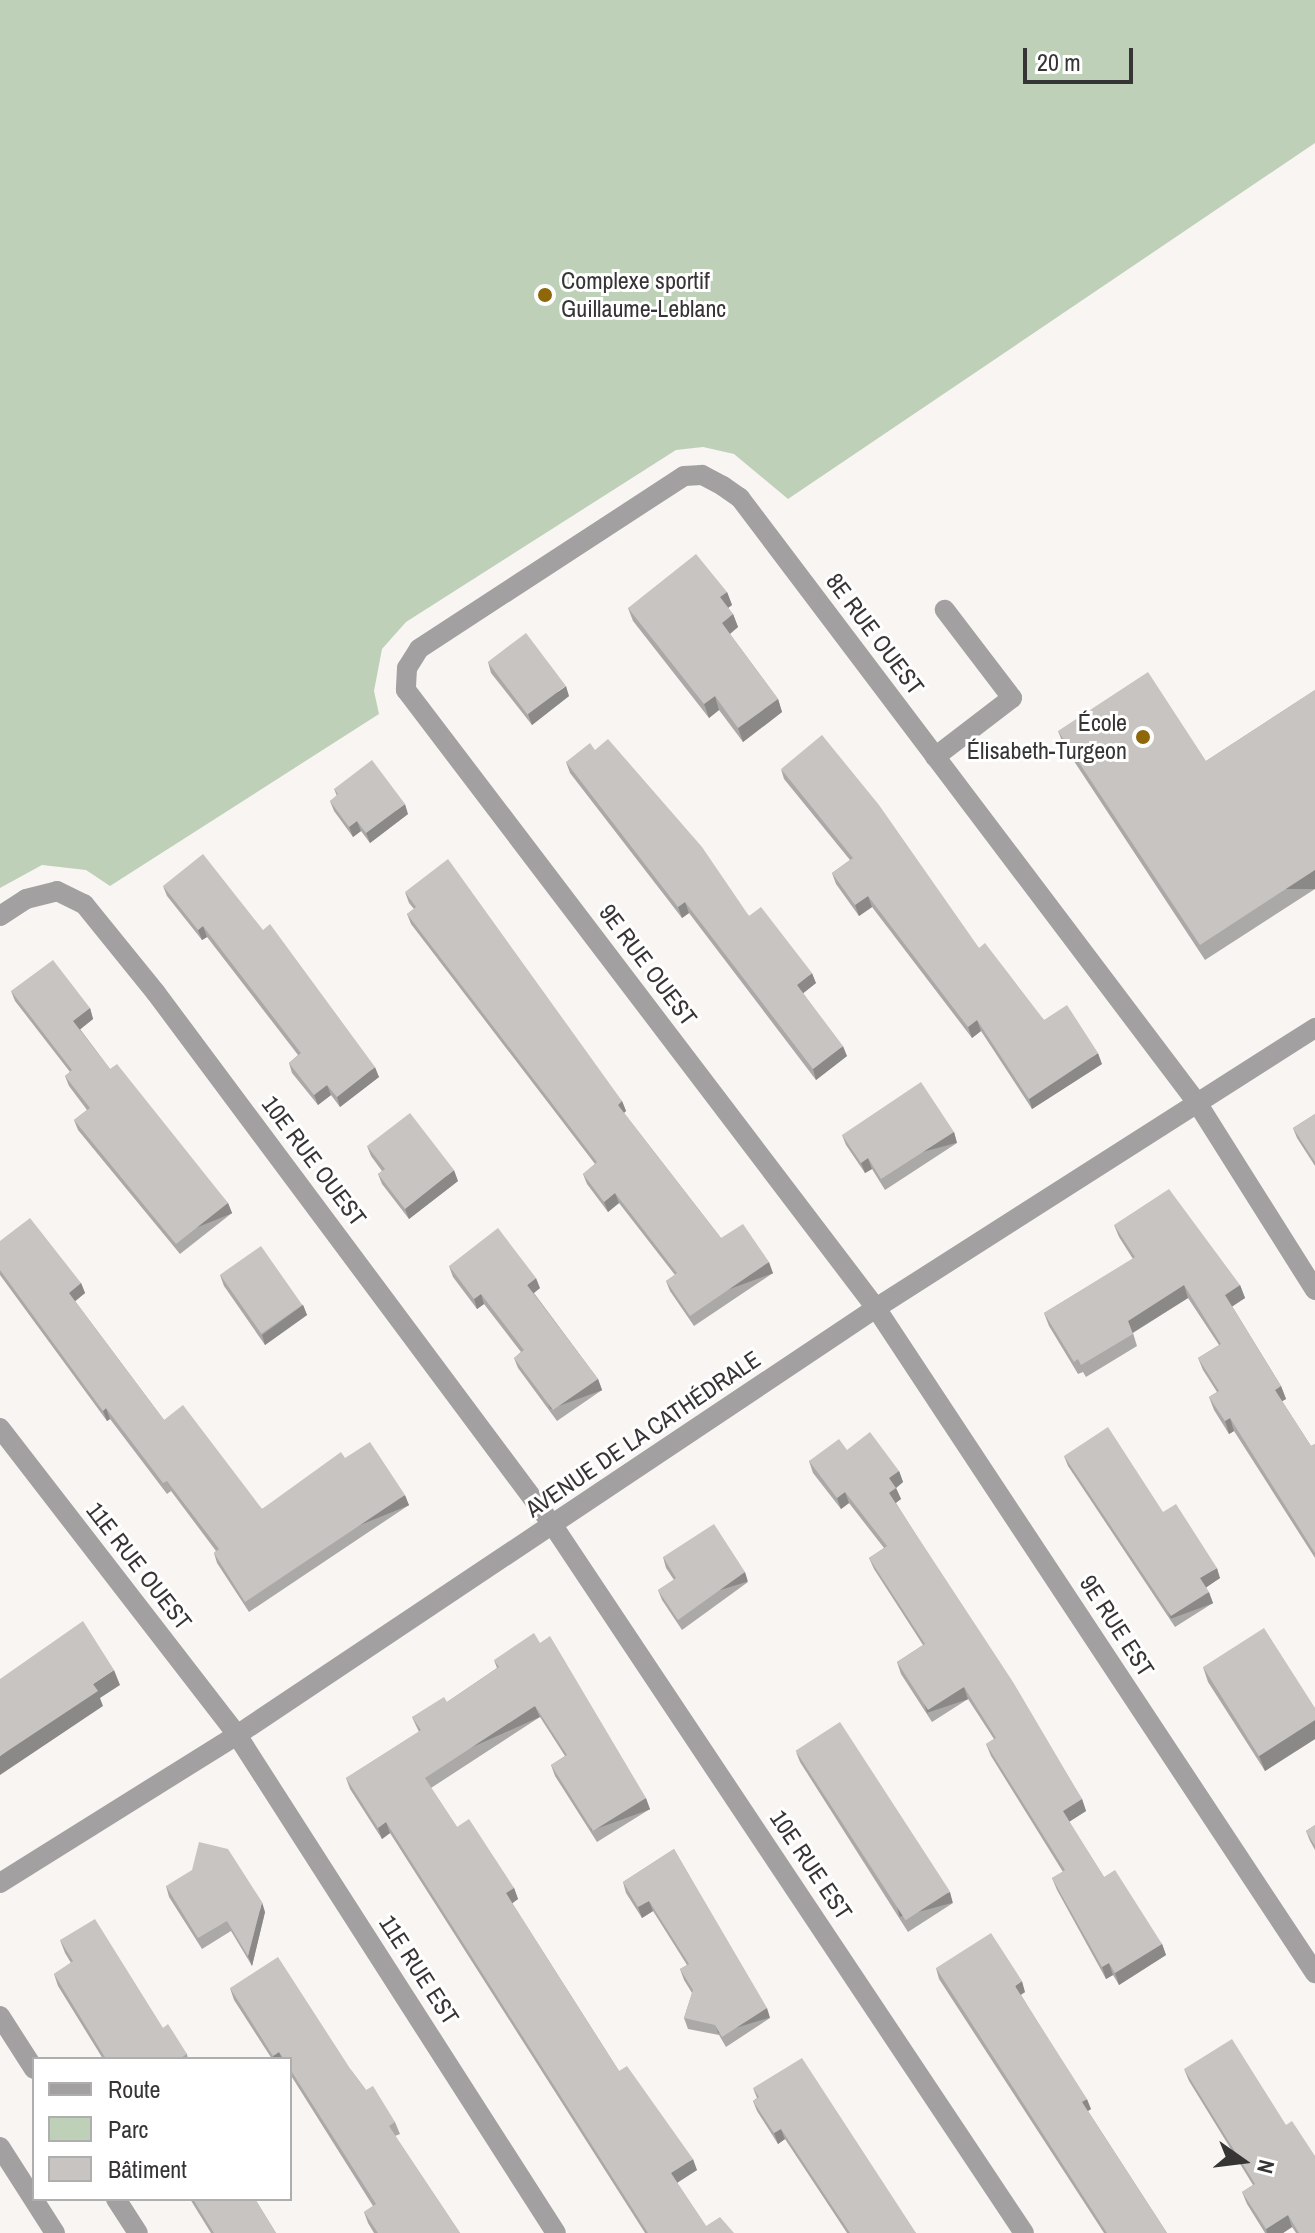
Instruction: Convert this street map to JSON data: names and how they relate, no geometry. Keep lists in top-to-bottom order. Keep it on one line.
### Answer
{"streets":{"street":["8E RUE OUEST","9E RUE OUEST","10E RUE OUEST","AVENUE DE LA CATHÉDRALE","11E RUE OUEST","9E RUE EST","10E RUE EST","11E RUE EST"]},"crossings":[["8E RUE OUEST","9E RUE OUEST"],["8E RUE OUEST","AVENUE DE LA CATHÉDRALE"],["9E RUE OUEST","AVENUE DE LA CATHÉDRALE"],["9E RUE OUEST","9E RUE EST"],["10E RUE OUEST","AVENUE DE LA CATHÉDRALE"],["10E RUE OUEST","10E RUE EST"],["AVENUE DE LA CATHÉDRALE","11E RUE OUEST"],["AVENUE DE LA CATHÉDRALE","9E RUE EST"],["AVENUE DE LA CATHÉDRALE","10E RUE EST"],["AVENUE DE LA CATHÉDRALE","11E RUE EST"],["11E RUE OUEST","11E RUE EST"]],"places":["Complexe sportif Guillaume-Leblanc","École Élisabeth-Turgeon"],"legend":["Route","Parc","Bâtiment"],"scale_bar":"20 m","north":"right"}
